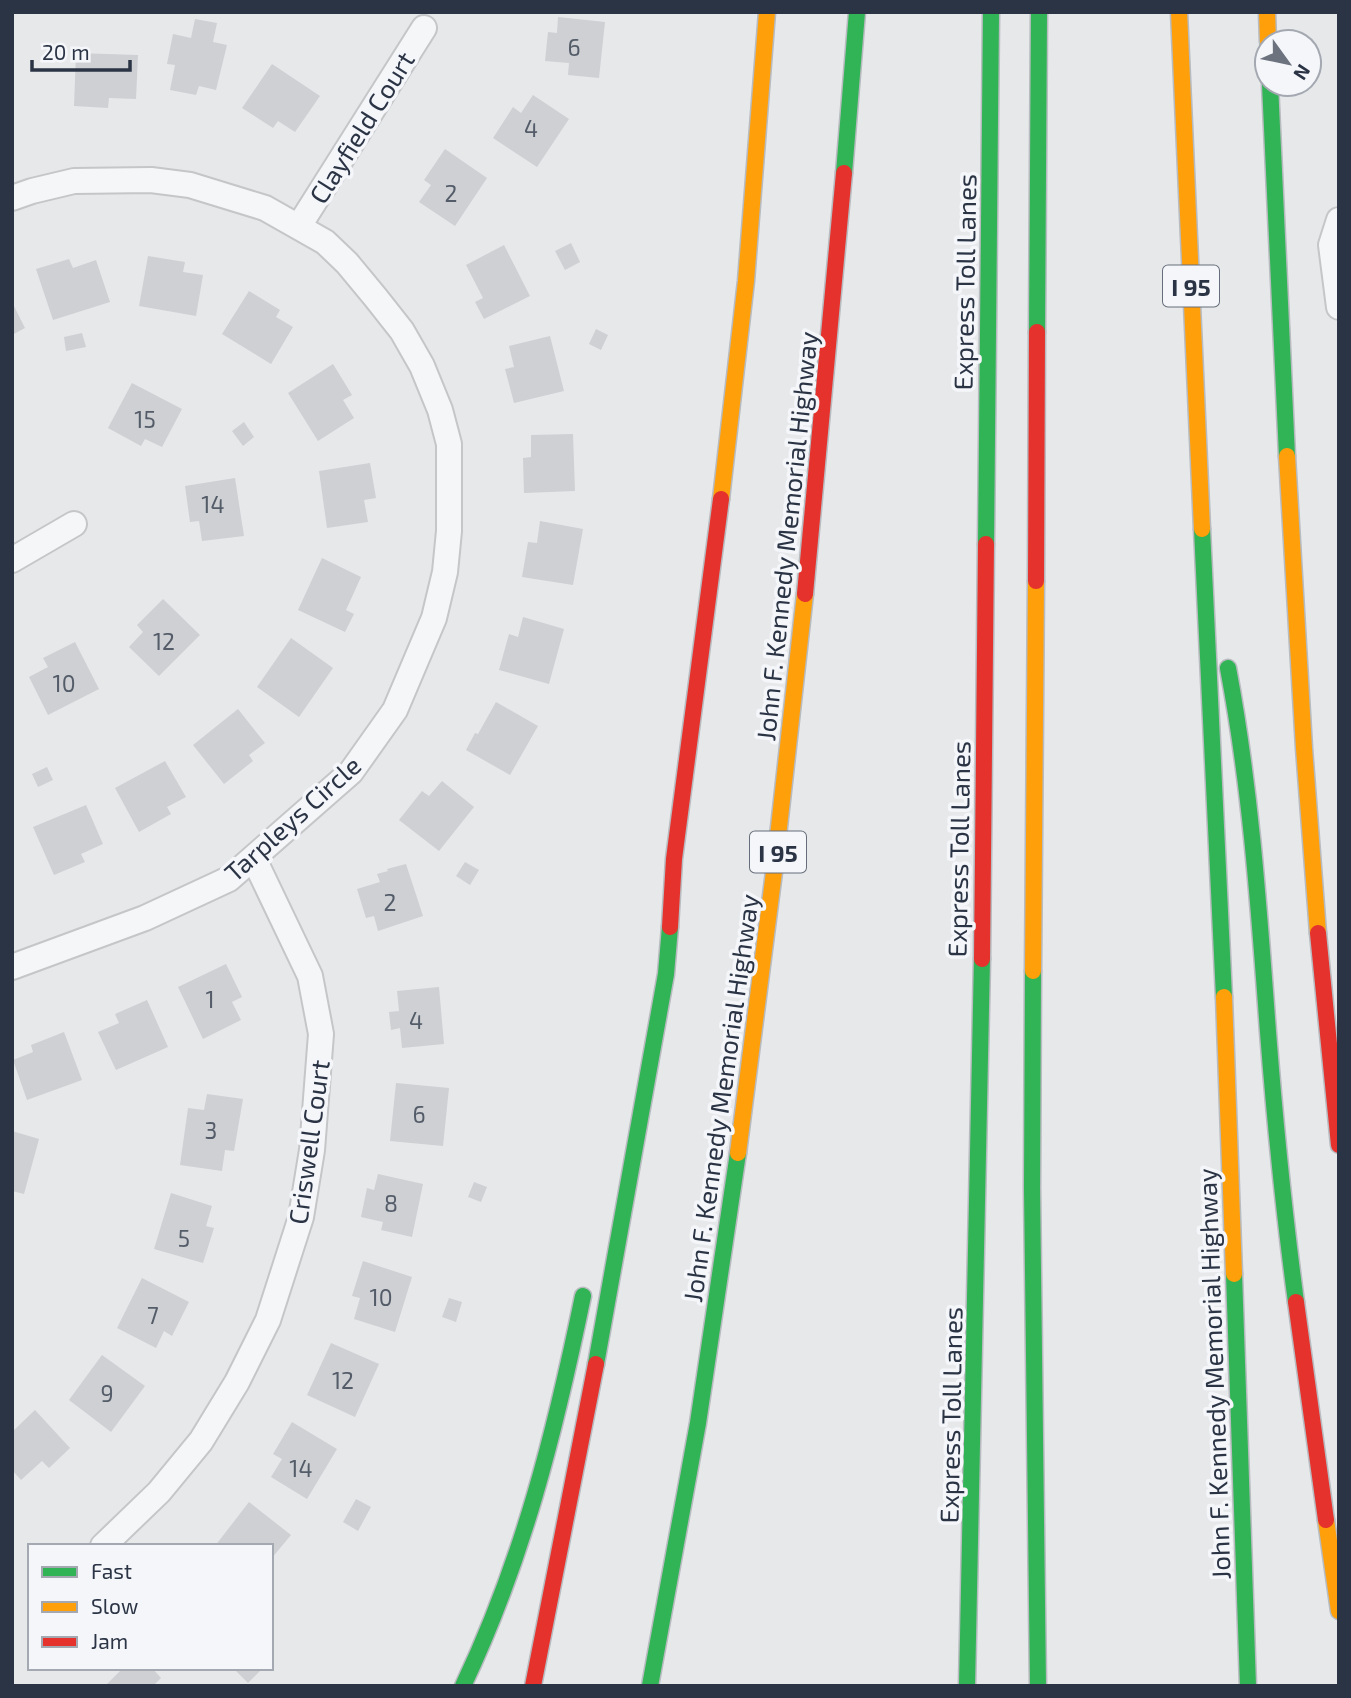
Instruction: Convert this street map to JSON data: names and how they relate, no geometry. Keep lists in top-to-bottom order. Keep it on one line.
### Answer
{"streets":{"highway":["Express Toll Lanes","I 95","John F. Kennedy Memorial Highway"],"street":["Clayfield Court","Tarpleys Circle","Criswell Court"]},"crossings":[["Clayfield Court","Tarpleys Circle"],["Tarpleys Circle","Criswell Court"]],"house_numbers":["6","4","2","15","14","12","10","2","1","4","6","3","8","5","10","7","12","9","14"],"legend":["Fast","Slow","Jam"],"scale_bar":"20 m","north":"bottom right"}
